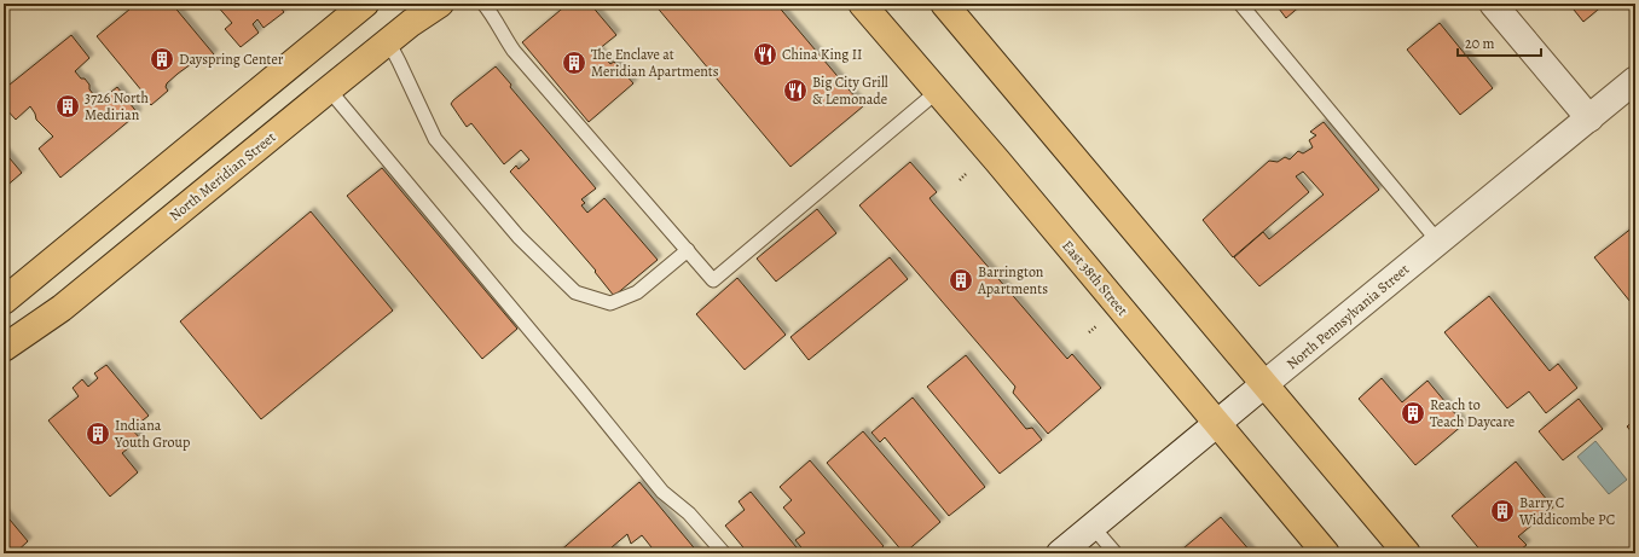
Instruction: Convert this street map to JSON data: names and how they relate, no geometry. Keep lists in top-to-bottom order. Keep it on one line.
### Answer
{"streets":{"main road":["North Meridian Street","East 38th Street"],"street":["North Pennsylvania Street"]},"crossings":[["East 38th Street","North Pennsylvania Street"]],"places":{"restaurant":["China King II","Big City Grill & Lemonade"],"building":["Dayspring Center","The Enclave at Meridian Apartments","3726 North Medirian","Barrington Apartments","Reach to Teach Daycare","Indiana Youth Group","Barry C Widdicombe PC"]},"scale_bar":"20 m"}
